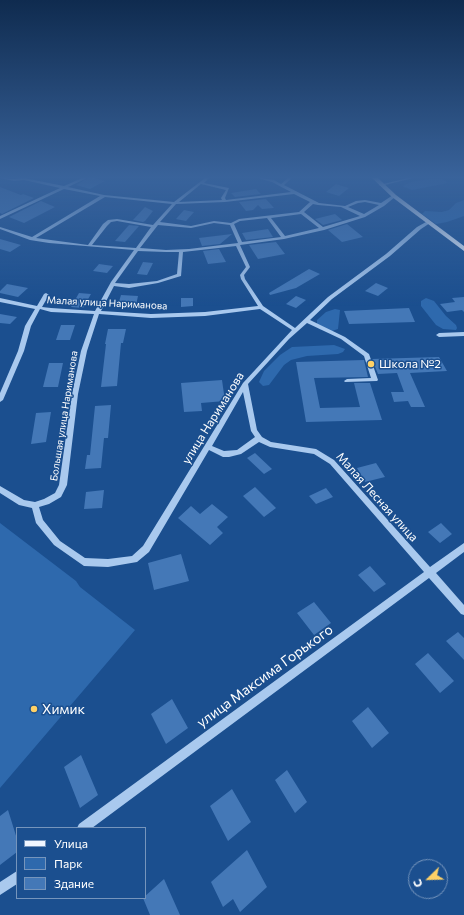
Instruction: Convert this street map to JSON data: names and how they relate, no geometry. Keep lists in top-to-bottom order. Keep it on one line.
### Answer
{"streets":{"street":["Малая улица Нариманова","Большая улица Нариманова","улица Нариманова","Малая Лесная улица","улица Максима Горького"]},"crossings":[["Малая улица Нариманова","Большая улица Нариманова"],["Большая улица Нариманова","улица Нариманова"],["Малая Лесная улица","улица Максима Горького"]],"places":["Школа №2","Химик"],"legend":["Улица","Парк","Здание"],"north":"bottom left"}
